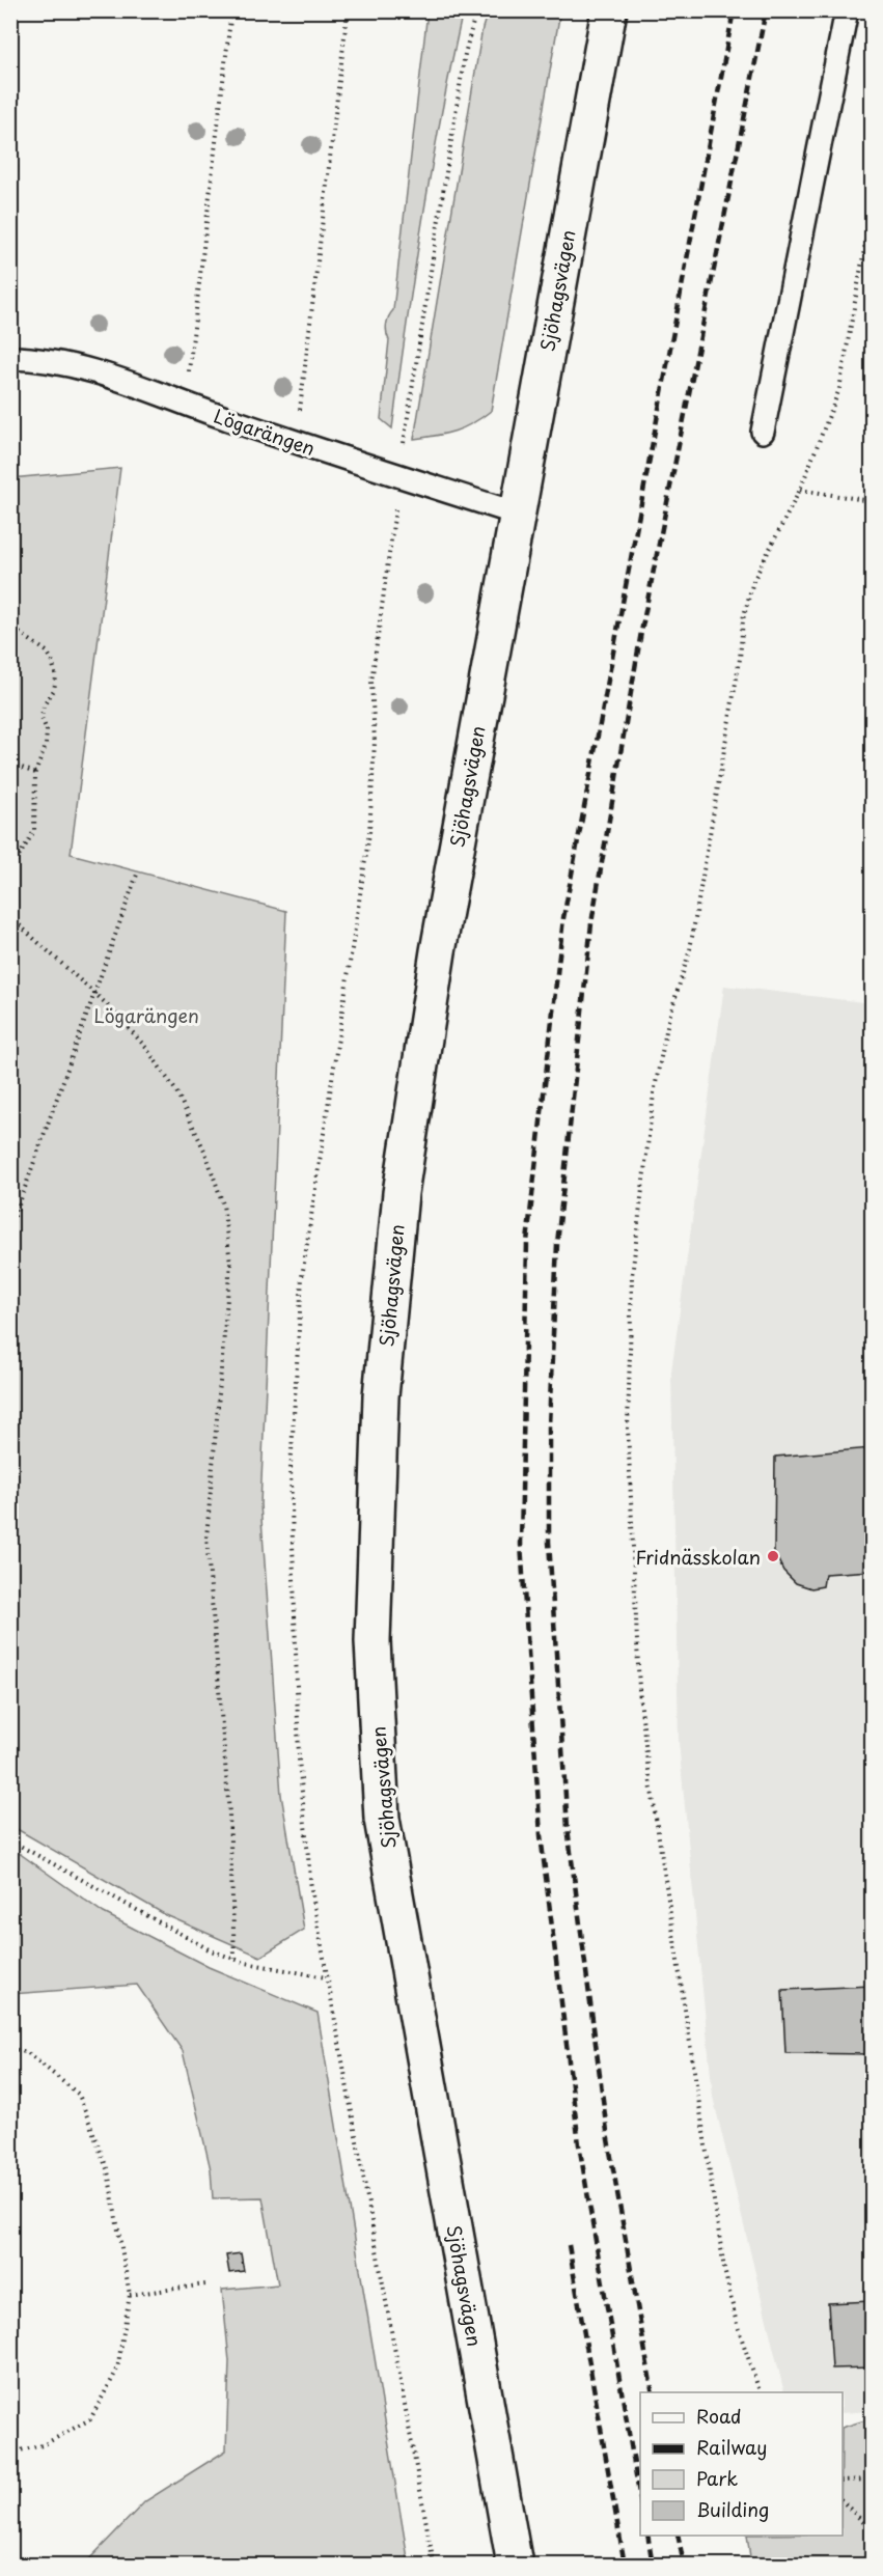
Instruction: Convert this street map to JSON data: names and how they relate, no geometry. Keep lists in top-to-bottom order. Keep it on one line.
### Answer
{"streets":{"main road":["Sjöhagsvägen"],"lane":["Lögarängen"]},"crossings":[["Sjöhagsvägen","Lögarängen"]],"parks":["Lögarängen"],"places":["Fridnässkolan"],"legend":["Road","Railway","Park","Building"]}
